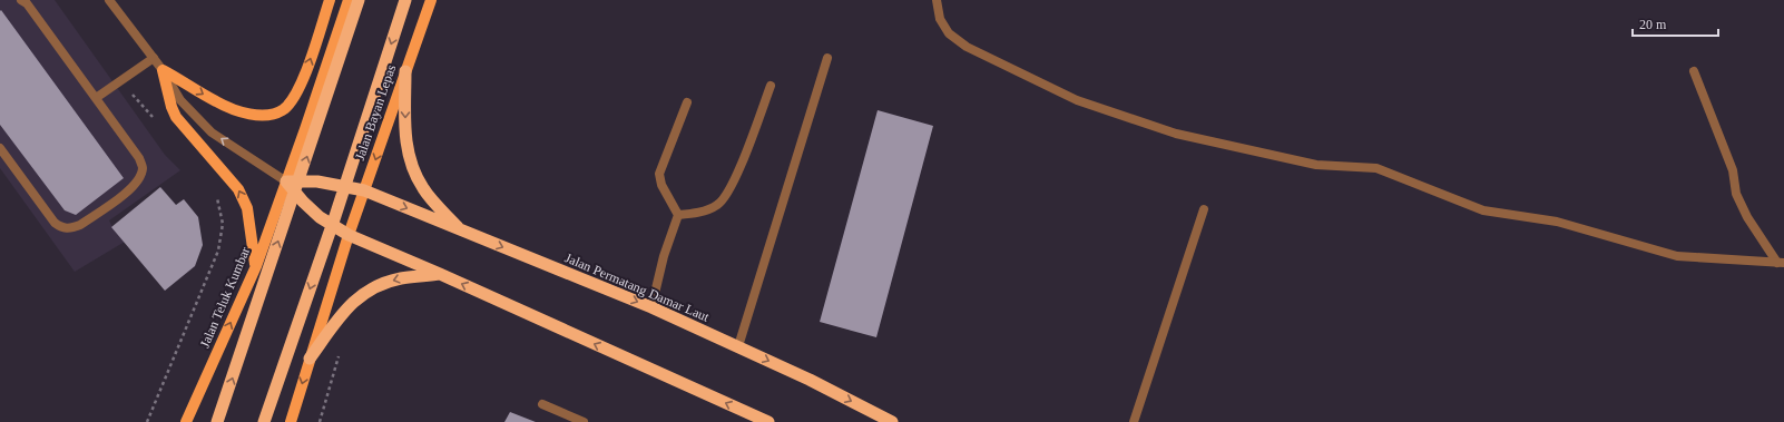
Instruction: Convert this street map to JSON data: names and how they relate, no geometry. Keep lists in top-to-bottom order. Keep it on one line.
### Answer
{"streets":{"highway":["Jalan Bayan Lepas","Jalan Permatang Damar Laut"],"main road":["Jalan Teluk Kumbar"]},"crossings":[["Jalan Bayan Lepas","Jalan Permatang Damar Laut"],["Jalan Permatang Damar Laut","Jalan Teluk Kumbar"]],"scale_bar":"20 m"}
